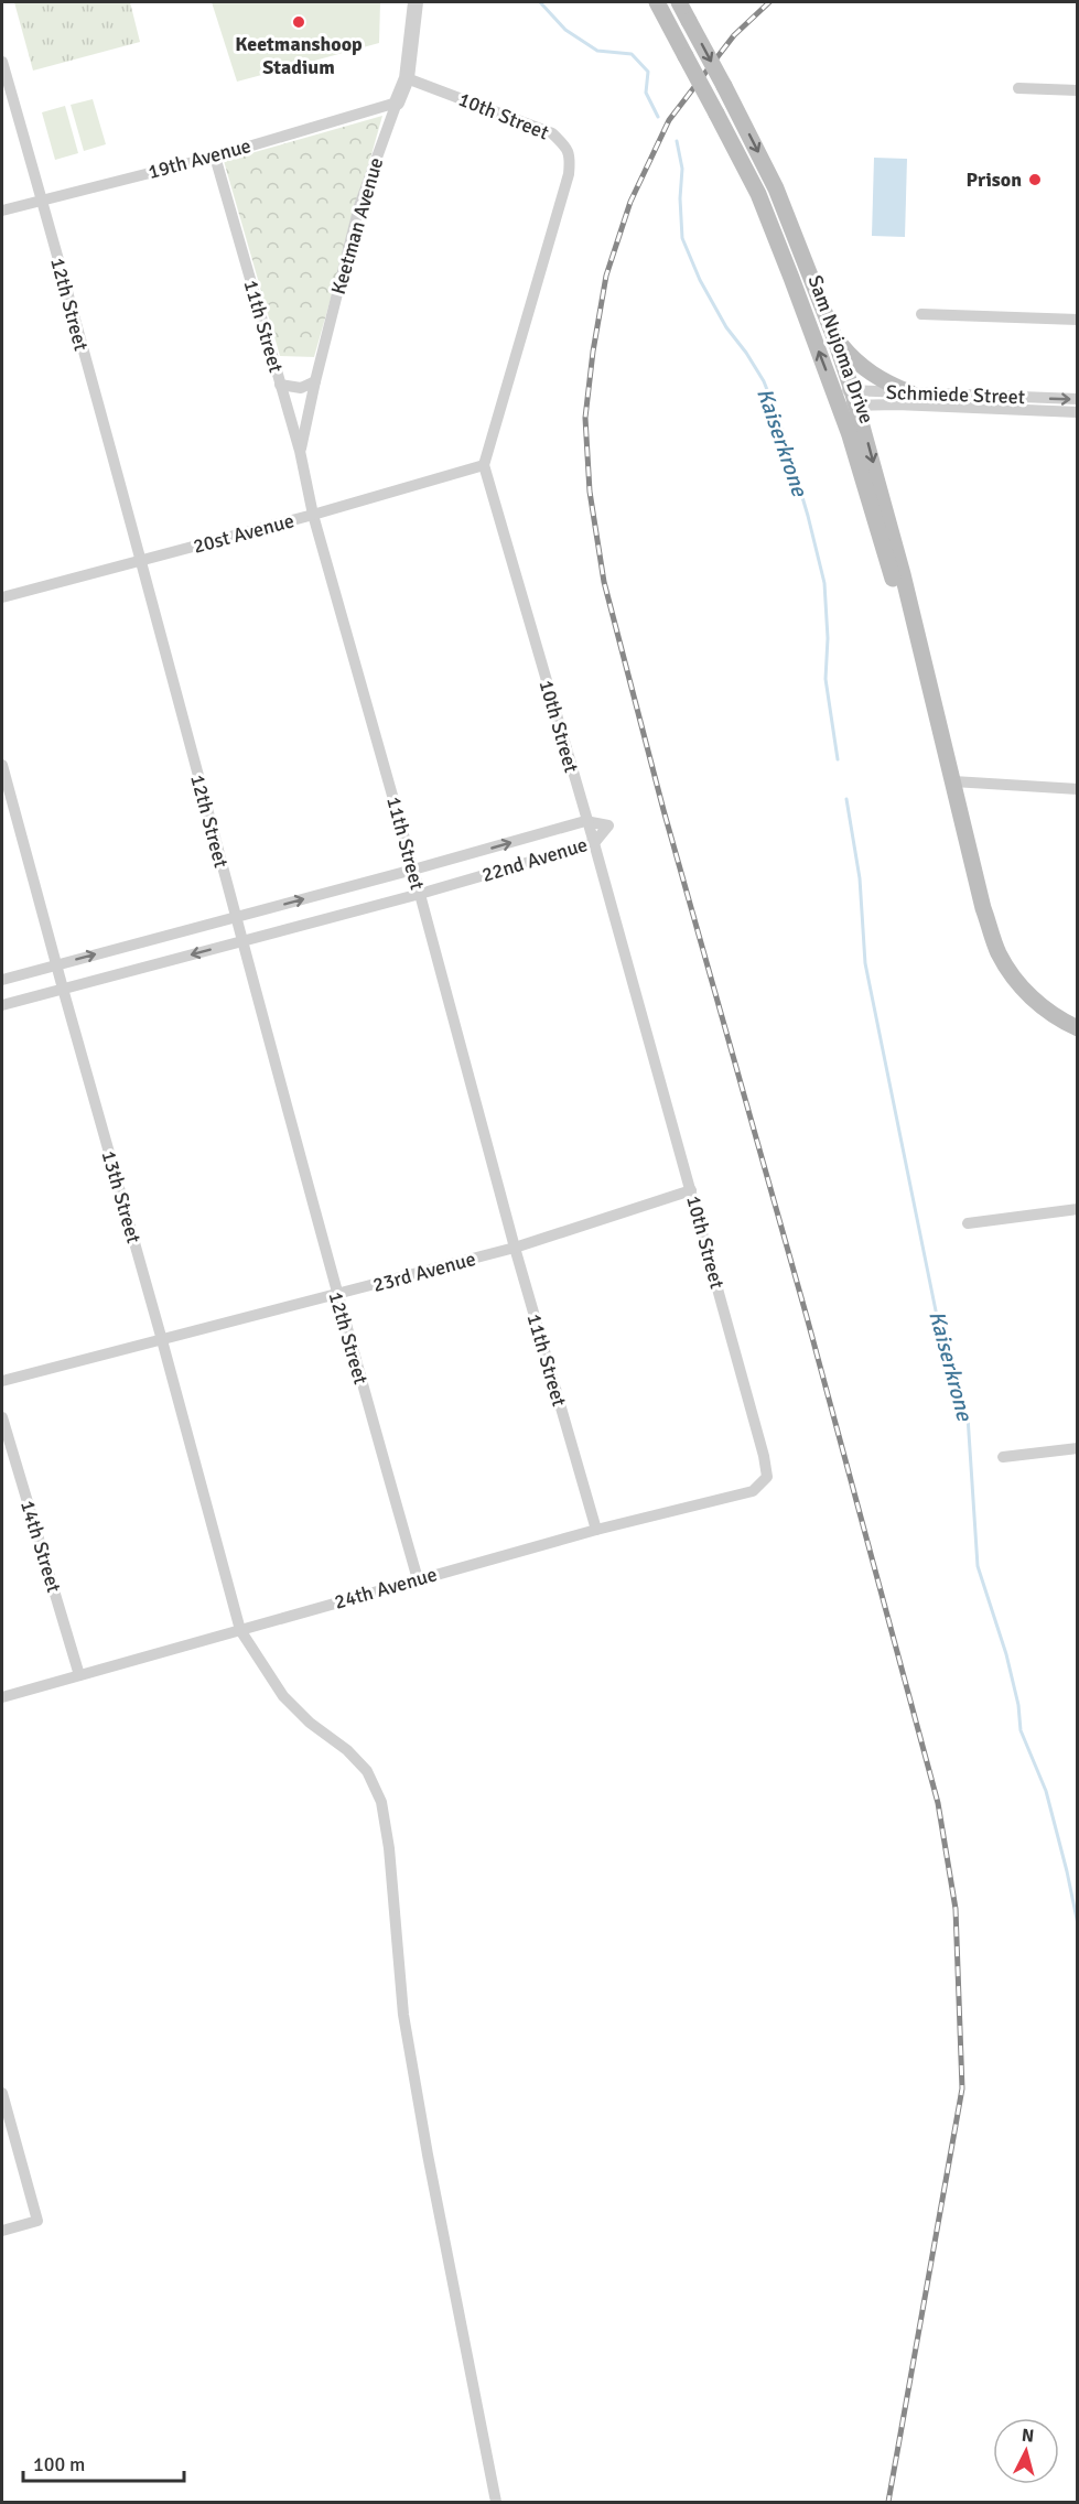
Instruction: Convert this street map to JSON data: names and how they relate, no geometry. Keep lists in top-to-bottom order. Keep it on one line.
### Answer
{"streets":{"main road":["Sam Nujoma Drive"],"street":["10th Street","19th Avenue","Keetman Avenue","12th Street","11th Street","Schmiede Street","20st Avenue","22nd Avenue","13th Street","23rd Avenue","14th Street","24th Avenue"]},"crossings":[["10th Street","Keetman Avenue"],["10th Street","20st Avenue"],["10th Street","22nd Avenue"],["10th Street","23rd Avenue"],["10th Street","24th Avenue"],["19th Avenue","Keetman Avenue"],["19th Avenue","12th Street"],["19th Avenue","11th Street"],["Keetman Avenue","11th Street"],["12th Street","20st Avenue"],["12th Street","22nd Avenue"],["12th Street","23rd Avenue"],["12th Street","24th Avenue"],["11th Street","20st Avenue"],["11th Street","22nd Avenue"],["11th Street","23rd Avenue"],["11th Street","24th Avenue"],["Sam Nujoma Drive","Schmiede Street"],["22nd Avenue","13th Street"],["13th Street","23rd Avenue"],["13th Street","24th Avenue"],["14th Street","24th Avenue"]],"water":["Kaiserkrone"],"places":["Keetmanshoop Stadium","Prison"],"scale_bar":"100 m","north":"top"}
